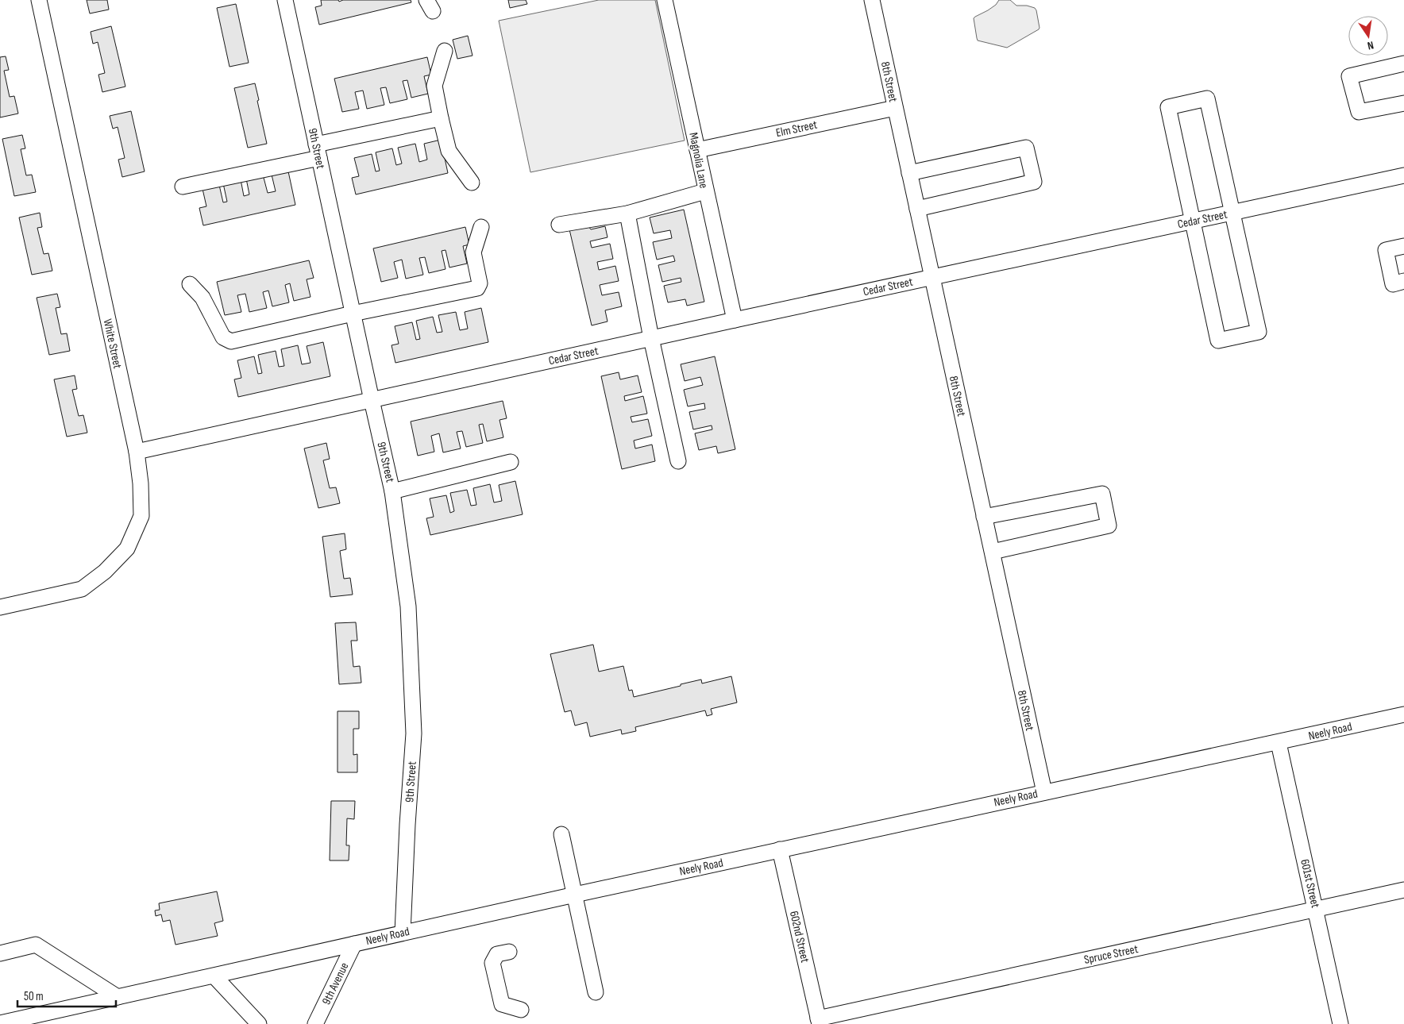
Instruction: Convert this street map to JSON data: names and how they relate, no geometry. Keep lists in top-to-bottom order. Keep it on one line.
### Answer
{"streets":{"street":["8th Street","Elm Street","9th Street","Magnolia Lane","Cedar Street","White Street","Neely Road","601st Street","602nd Street","Spruce Street","9th Avenue"]},"crossings":[["8th Street","Elm Street"],["8th Street","Cedar Street"],["8th Street","Neely Road"],["Elm Street","Magnolia Lane"],["9th Street","Cedar Street"],["9th Street","Neely Road"],["Magnolia Lane","Cedar Street"],["Neely Road","601st Street"],["Neely Road","602nd Street"],["Neely Road","9th Avenue"],["601st Street","Spruce Street"],["602nd Street","Spruce Street"]],"scale_bar":"50 m","north":"bottom"}
